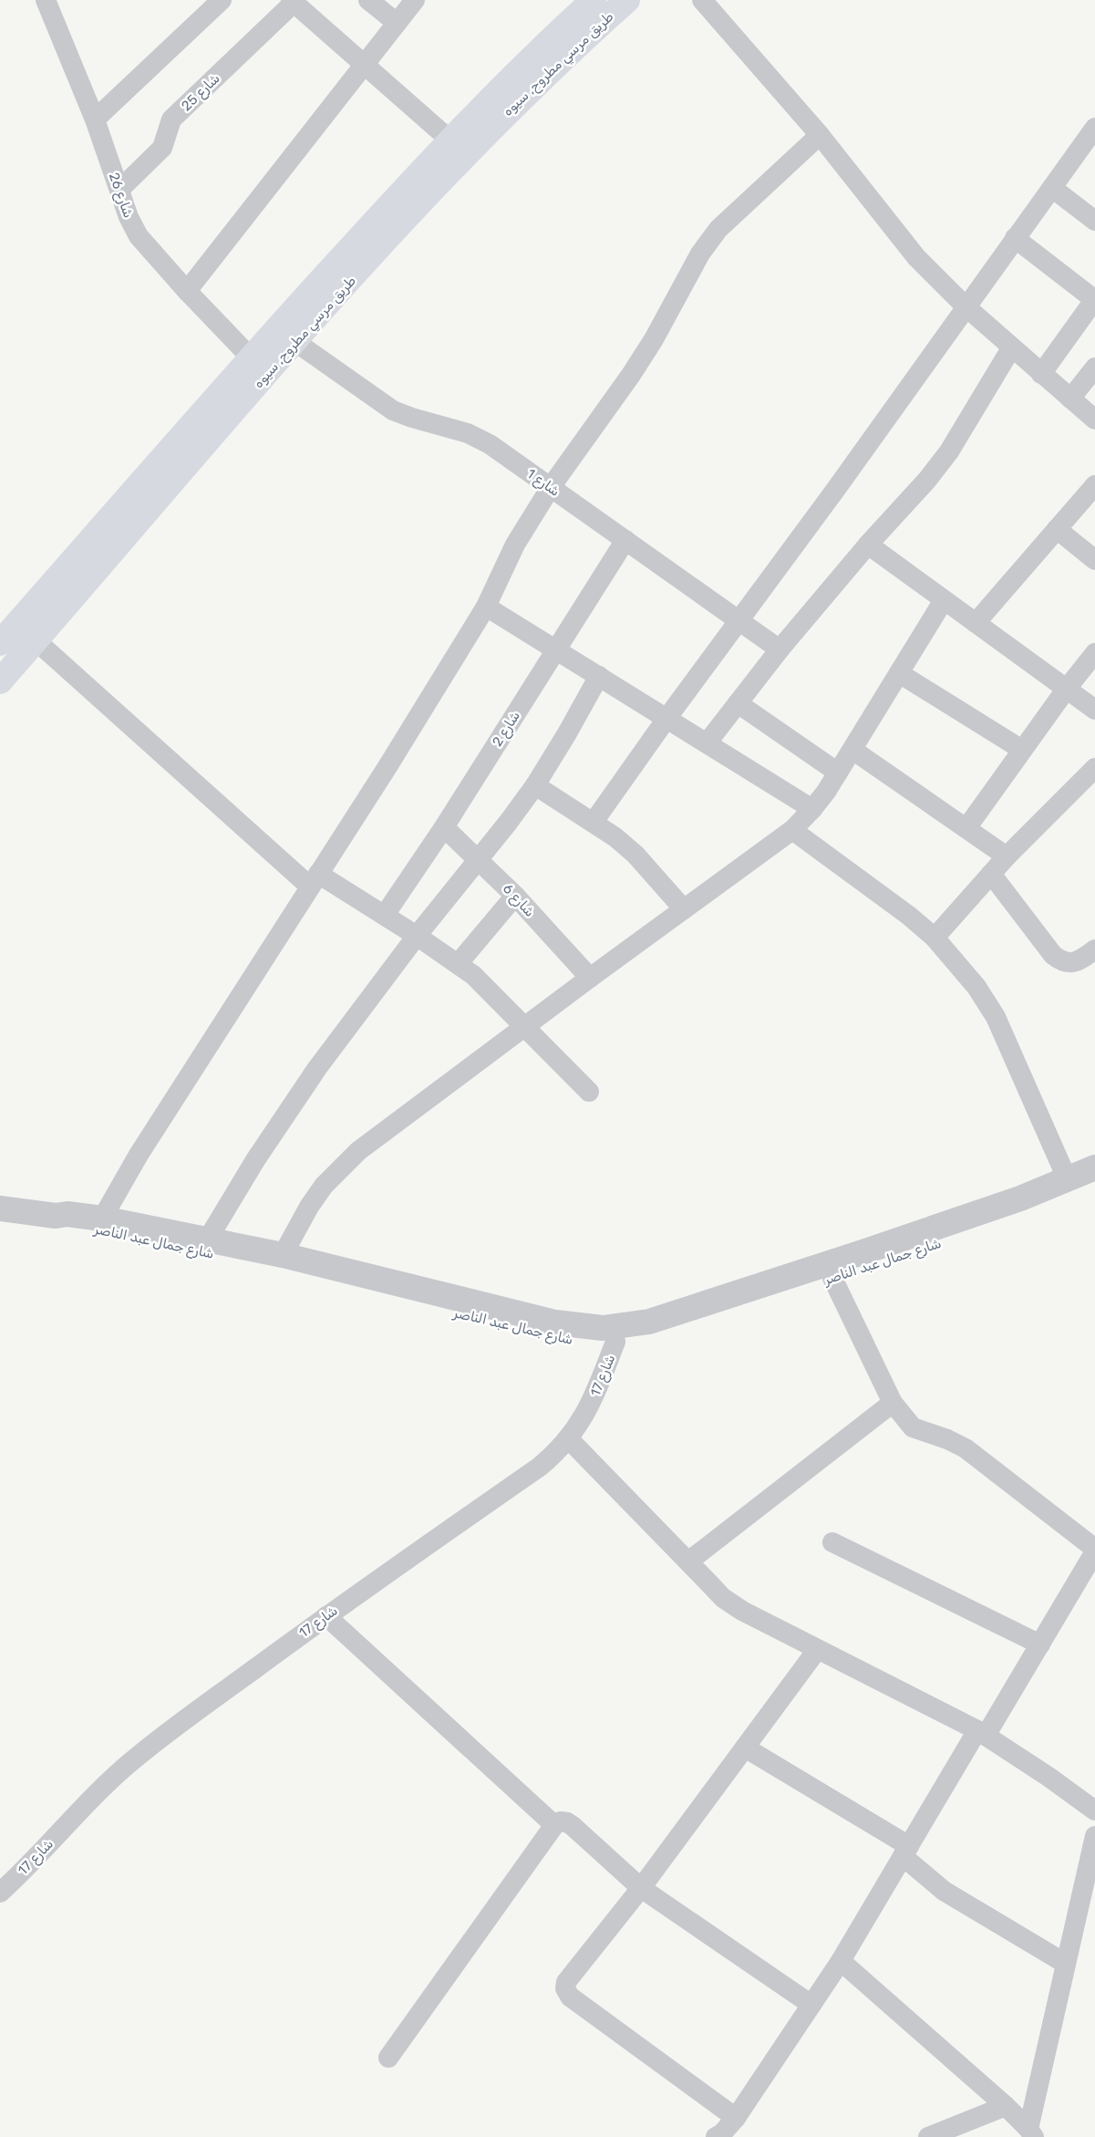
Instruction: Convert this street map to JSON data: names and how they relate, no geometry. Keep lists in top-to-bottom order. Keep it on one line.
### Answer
{"streets":{"main road":["طريق مرسي مطروح, سيوه"],"street":["شارع 25","شارع 26","شارع 1","شارع 2","شارع 6","شارع جمال عبد الناصر","شارع 17"]},"crossings":[["طريق مرسي مطروح, سيوه","شارع 26"],["طريق مرسي مطروح, سيوه","شارع 1"],["شارع 25","شارع 26"],["شارع 1","شارع 2"],["شارع 2","شارع 6"],["شارع جمال عبد الناصر","شارع 17"]]}
